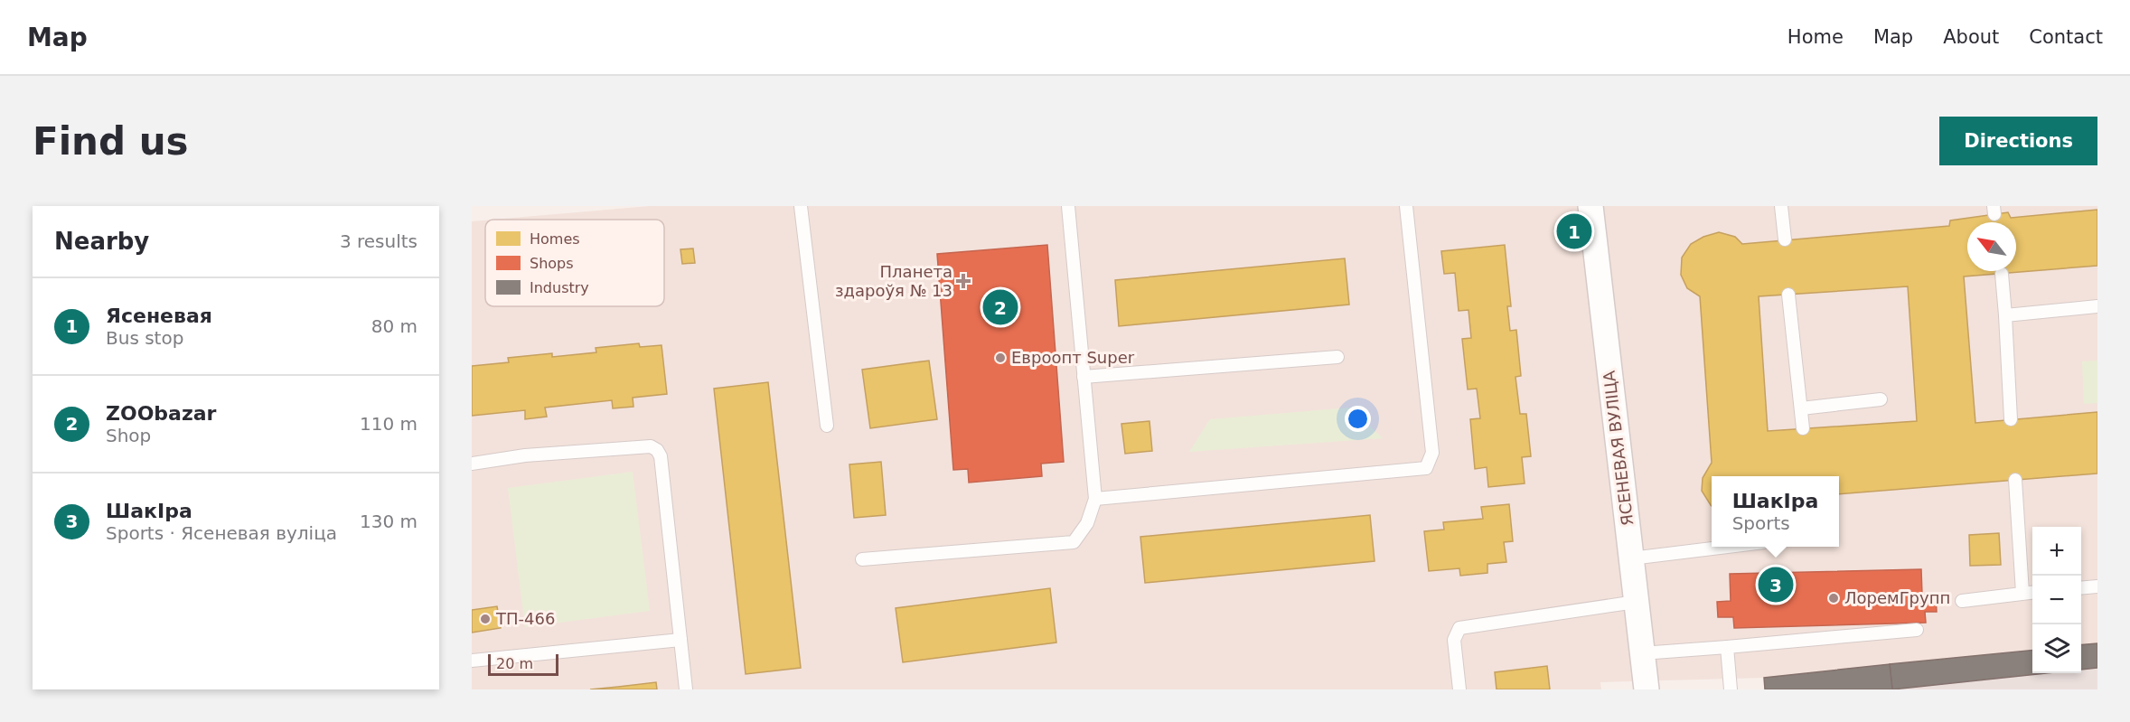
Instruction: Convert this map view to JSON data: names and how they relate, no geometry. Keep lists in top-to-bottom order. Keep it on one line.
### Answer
{"streets":{"street":["ЯСЕНЕВАЯ ВУЛІЦА"]},"places":{"health":["Планета здароўя № 13"],"other":["Евроопт Super","ЛоремГрупп","ТП-466"]},"legend":["Homes","Shops","Industry"],"scale_bar":"20 m","north":"top left","page":{"header":"Map","nav":["Home","Map","About","Contact"],"buttons":"Directions","title":"Find us","heading":["Nearby","3 results"],"pins":["1","2","3"],"list":[{"mark":"1","name":"Ясеневая","note":"Bus stop","value":"80 m"},{"mark":"2","name":"ZOObazar","note":"Shop","value":"110 m"},{"mark":"3","name":"ШакІра","note":"Sports · Ясеневая вуліца","value":"130 m"}],"popup":["ШакІра","Sports"],"map_buttons":["+","−"],"scale":"20 m"}}
